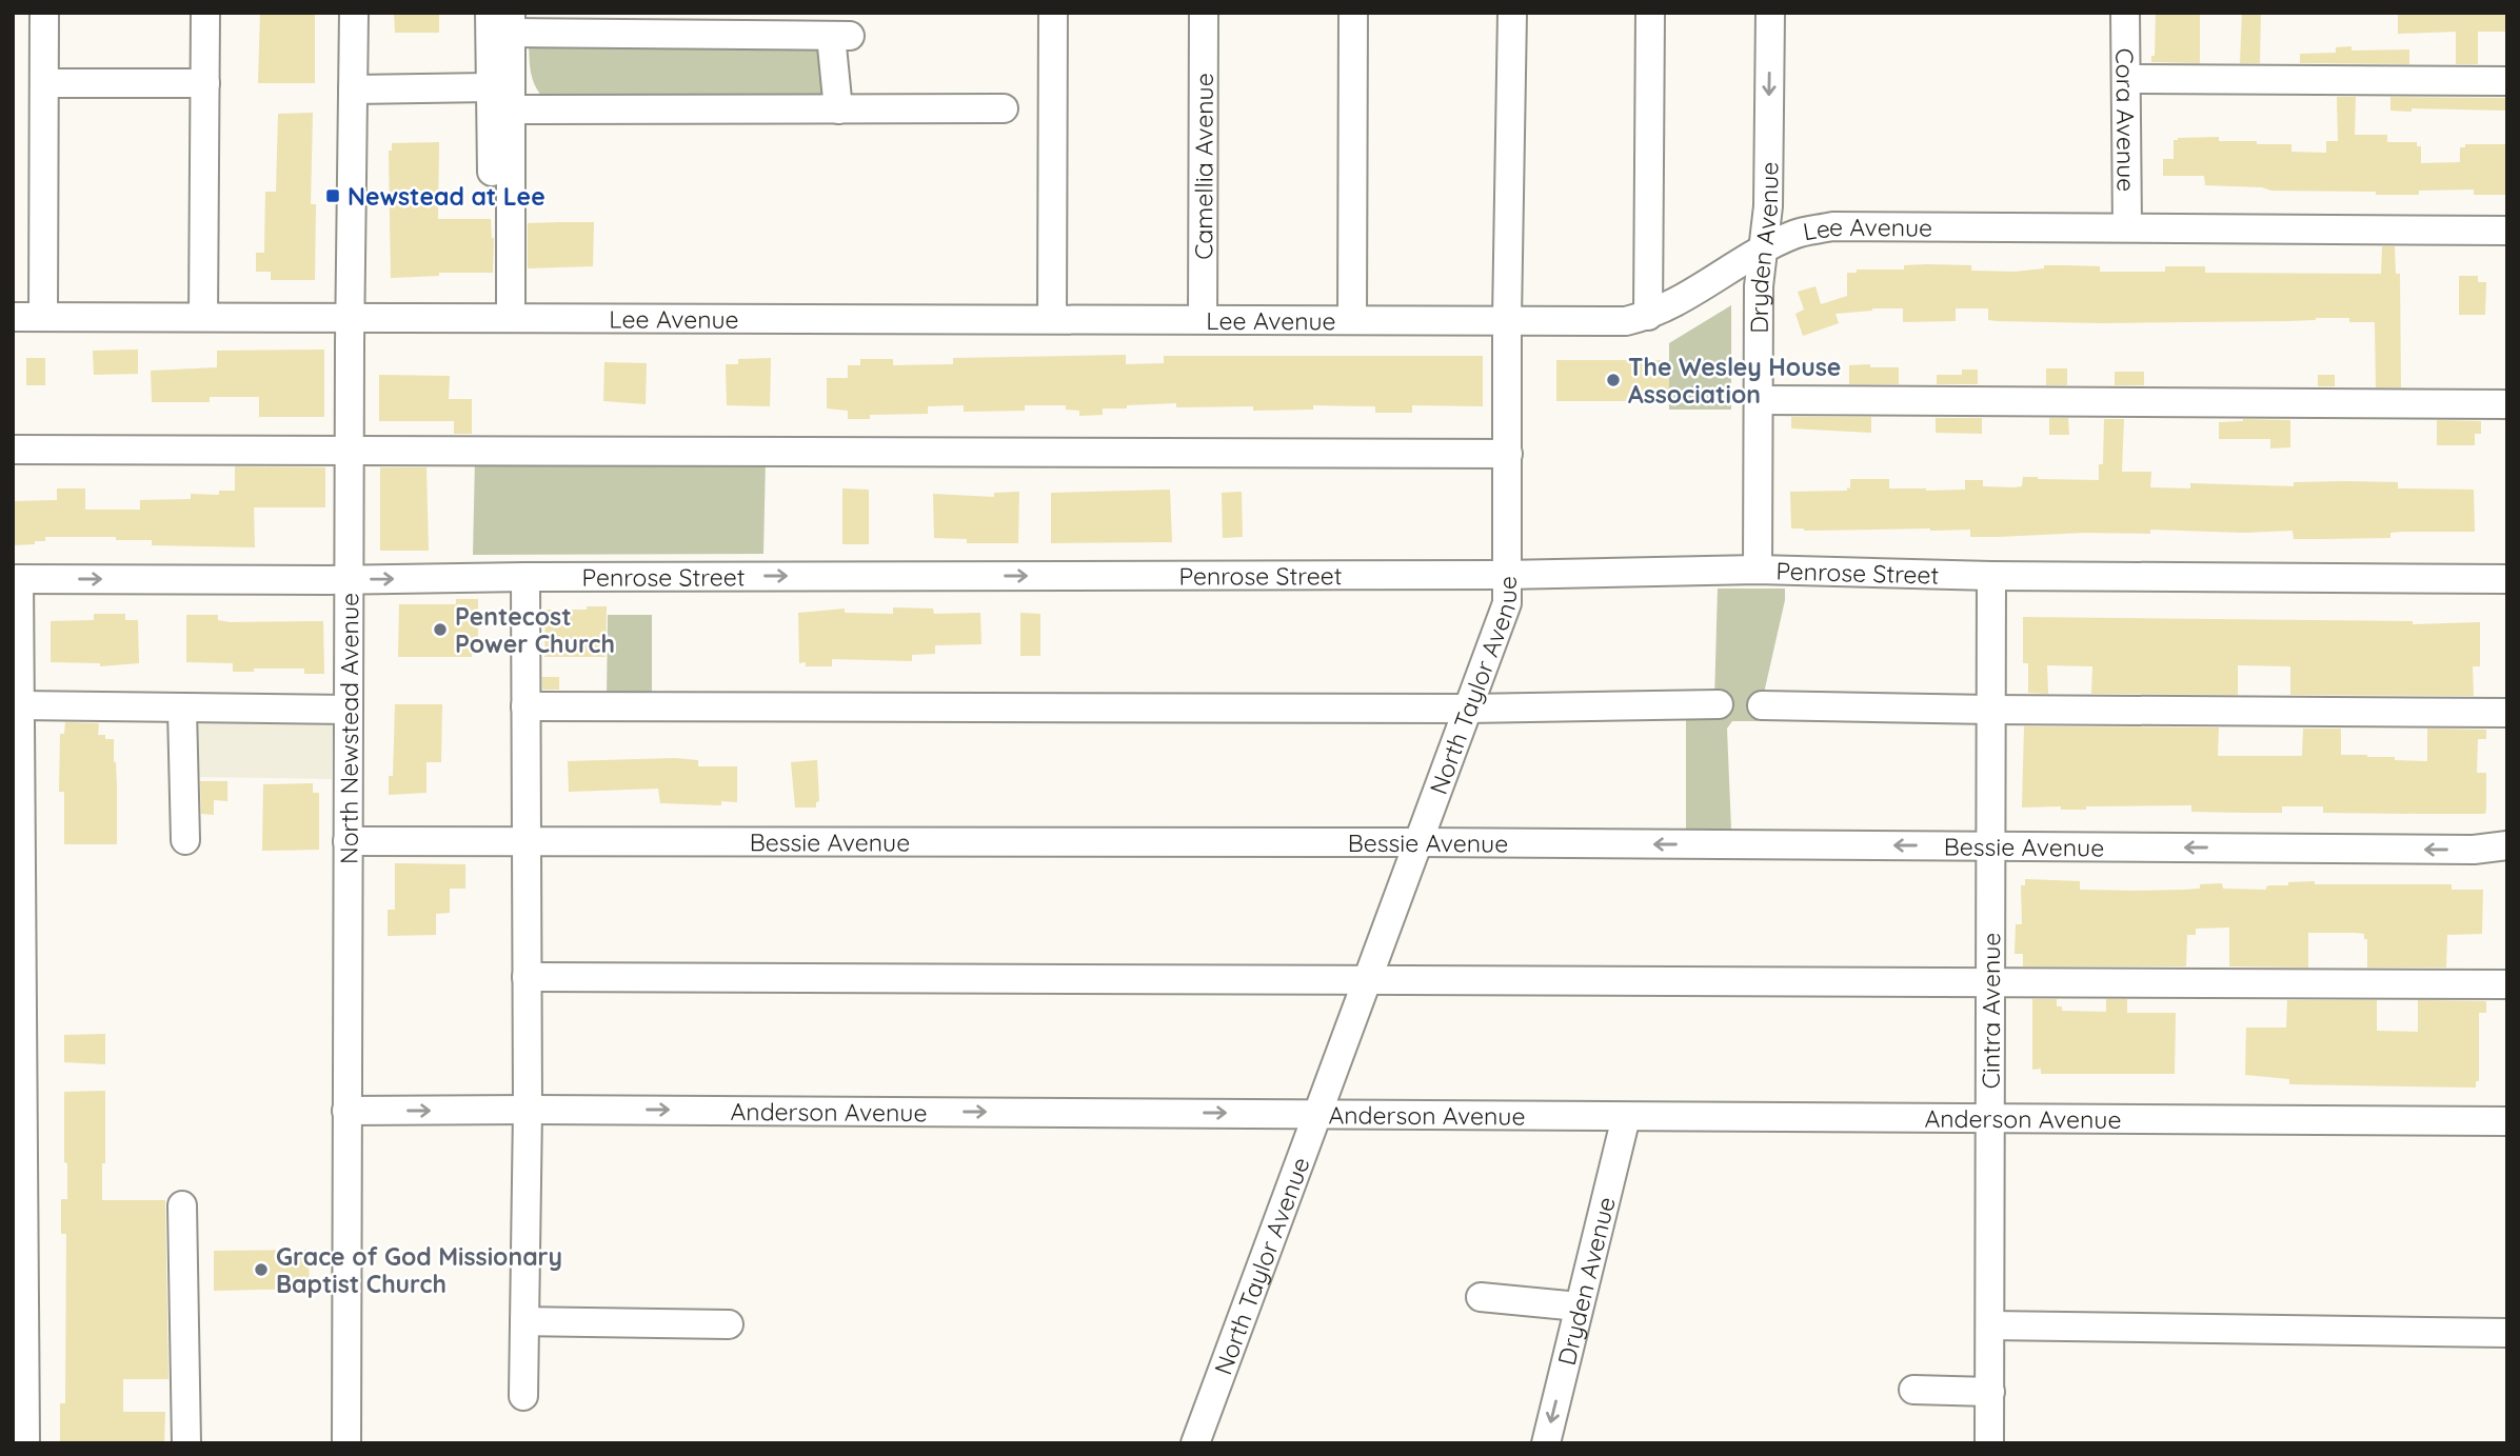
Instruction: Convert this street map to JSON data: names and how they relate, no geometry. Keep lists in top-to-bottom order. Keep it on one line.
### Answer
{"streets":{"street":["Cora Avenue","Camellia Avenue","Lee Avenue","Dryden Avenue","Penrose Street","North Taylor Avenue","North Newstead Avenue","Bessie Avenue","Cintra Avenue","Anderson Avenue"]},"crossings":[["Cora Avenue","Lee Avenue"],["Camellia Avenue","Lee Avenue"],["Lee Avenue","Dryden Avenue"],["Lee Avenue","North Taylor Avenue"],["Lee Avenue","North Newstead Avenue"],["Dryden Avenue","Penrose Street"],["Dryden Avenue","Anderson Avenue"],["Penrose Street","North Taylor Avenue"],["Penrose Street","North Newstead Avenue"],["Penrose Street","Cintra Avenue"],["North Taylor Avenue","Bessie Avenue"],["North Taylor Avenue","Anderson Avenue"],["North Newstead Avenue","Bessie Avenue"],["North Newstead Avenue","Anderson Avenue"],["Bessie Avenue","Cintra Avenue"],["Cintra Avenue","Anderson Avenue"]],"places":{"transit":["Newstead at Lee"],"other":["The Wesley House Association","Pentecost Power Church","Grace of God Missionary Baptist Church"]}}
